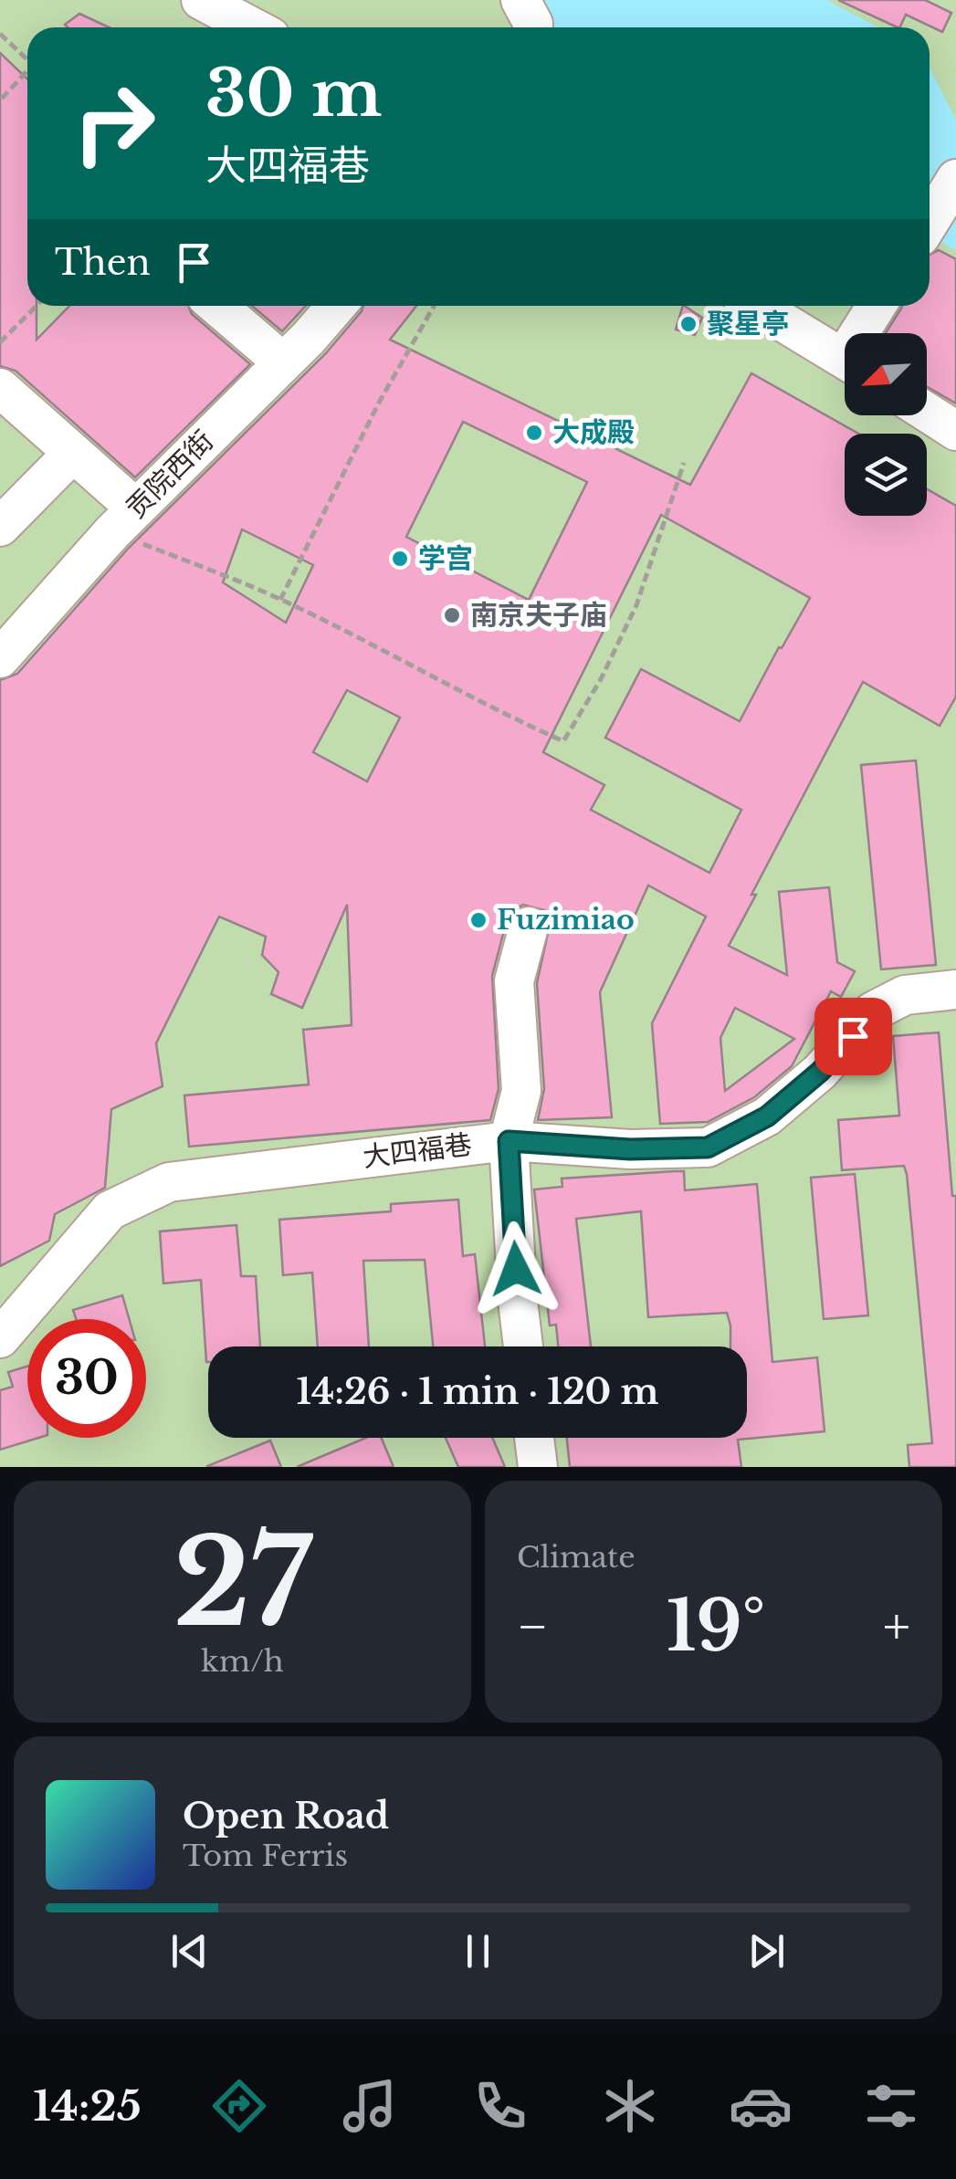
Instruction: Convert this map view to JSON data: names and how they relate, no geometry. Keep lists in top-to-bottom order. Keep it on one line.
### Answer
{"streets":{"street":["贡院西街","大四福巷"]},"places":["聚星亭","大成殿","学宫","南京夫子庙","Fuzimiao"],"north":"bottom left","page":{"turn":["30 m","大四福巷"],"then":"Then","limit":"30","trip":"14:26 · 1 min · 120 m","tile":[["27","km/h"],"Climate"],"heat":["−","19°","+"],"song":["Open Road","Tom Ferris"],"tabs":"14:25"}}
